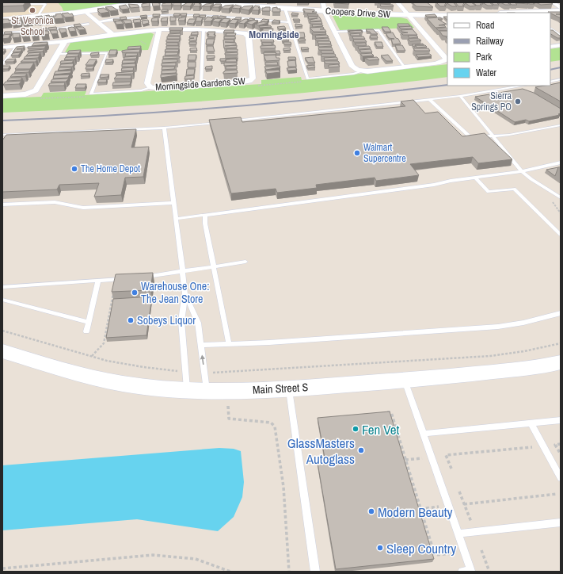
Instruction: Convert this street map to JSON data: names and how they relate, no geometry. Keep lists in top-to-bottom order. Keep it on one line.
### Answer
{"streets":{"street":["Coopers Drive SW","Morningside Gardens SW","Main Street S"]},"districts":["Morningside"],"places":["St. Veronica School","Sierra Springs PO","Walmart Supercentre","The Home Depot","Warehouse One: The Jean Store","Sobeys Liquor","Fen Vet","GlassMasters Autoglass","Modern Beauty","Sleep Country"],"legend":["Road","Railway","Park","Water"]}
